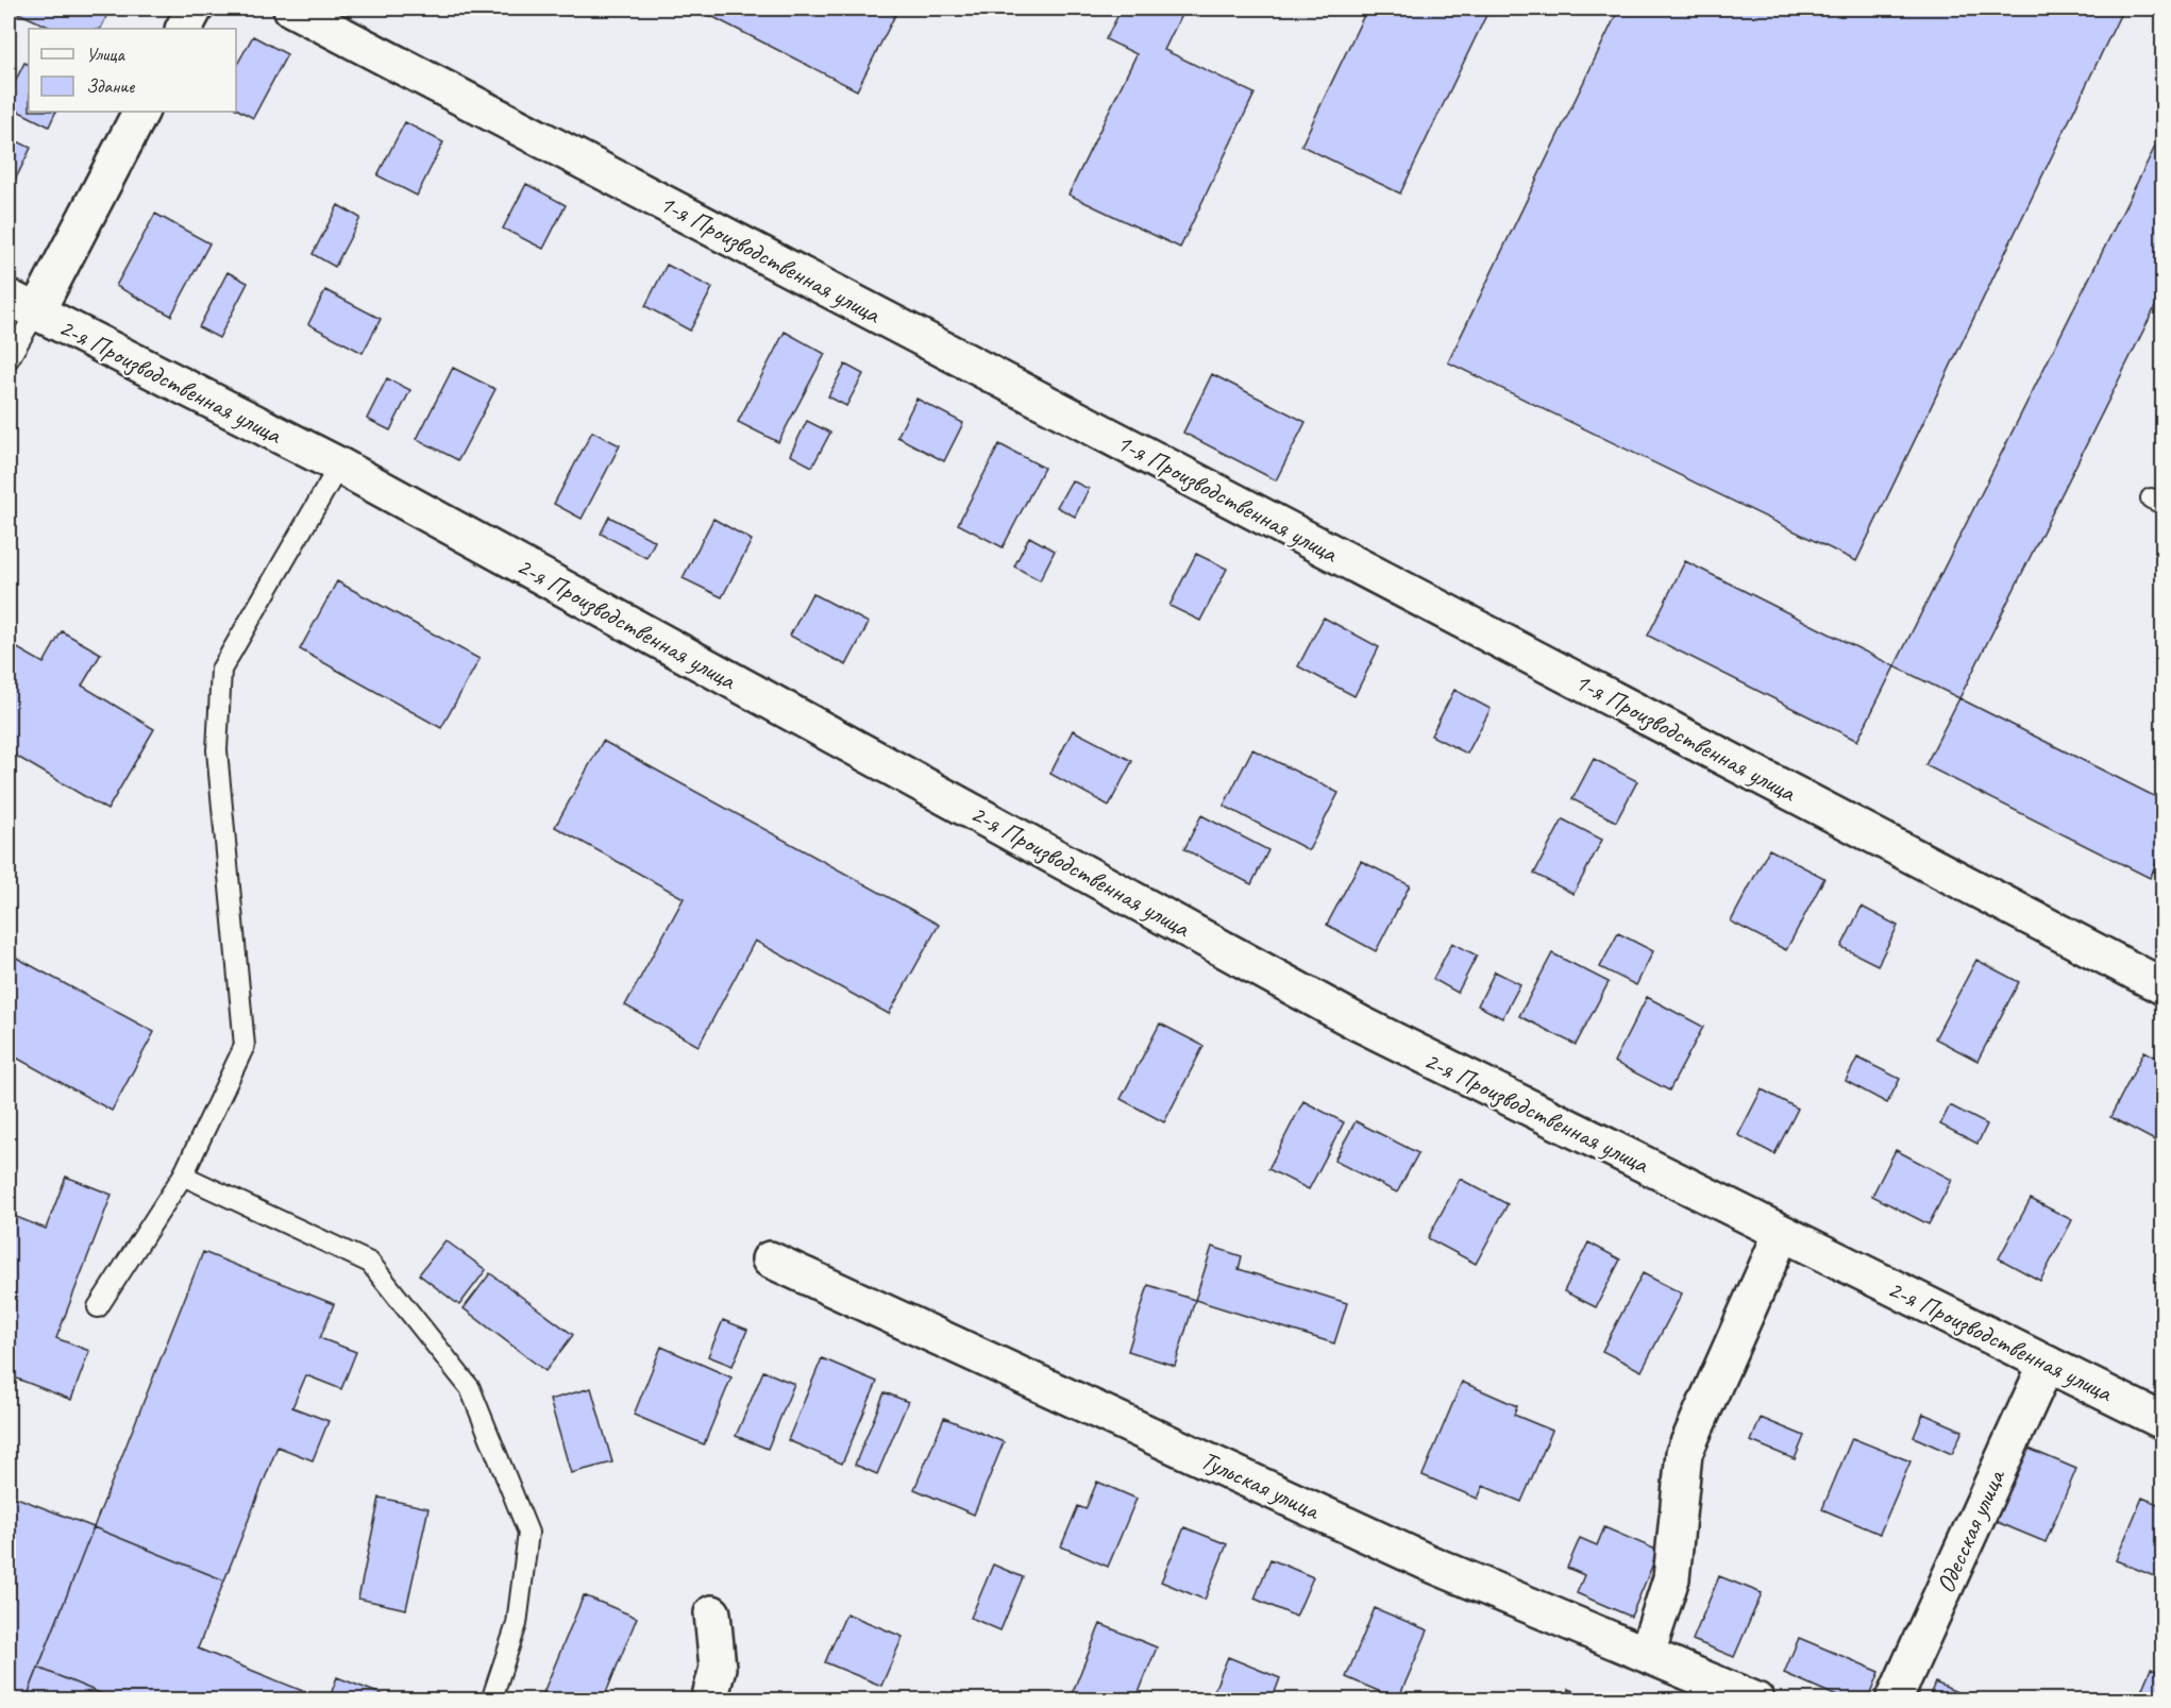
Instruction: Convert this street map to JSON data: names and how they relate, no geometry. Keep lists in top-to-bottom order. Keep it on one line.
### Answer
{"streets":{"street":["1-я Производственная улица","2-я Производственная улица","Тульская улица","Одесская улица"]},"crossings":[["2-я Производственная улица","Одесская улица"]],"legend":["Улица","Здание"]}
